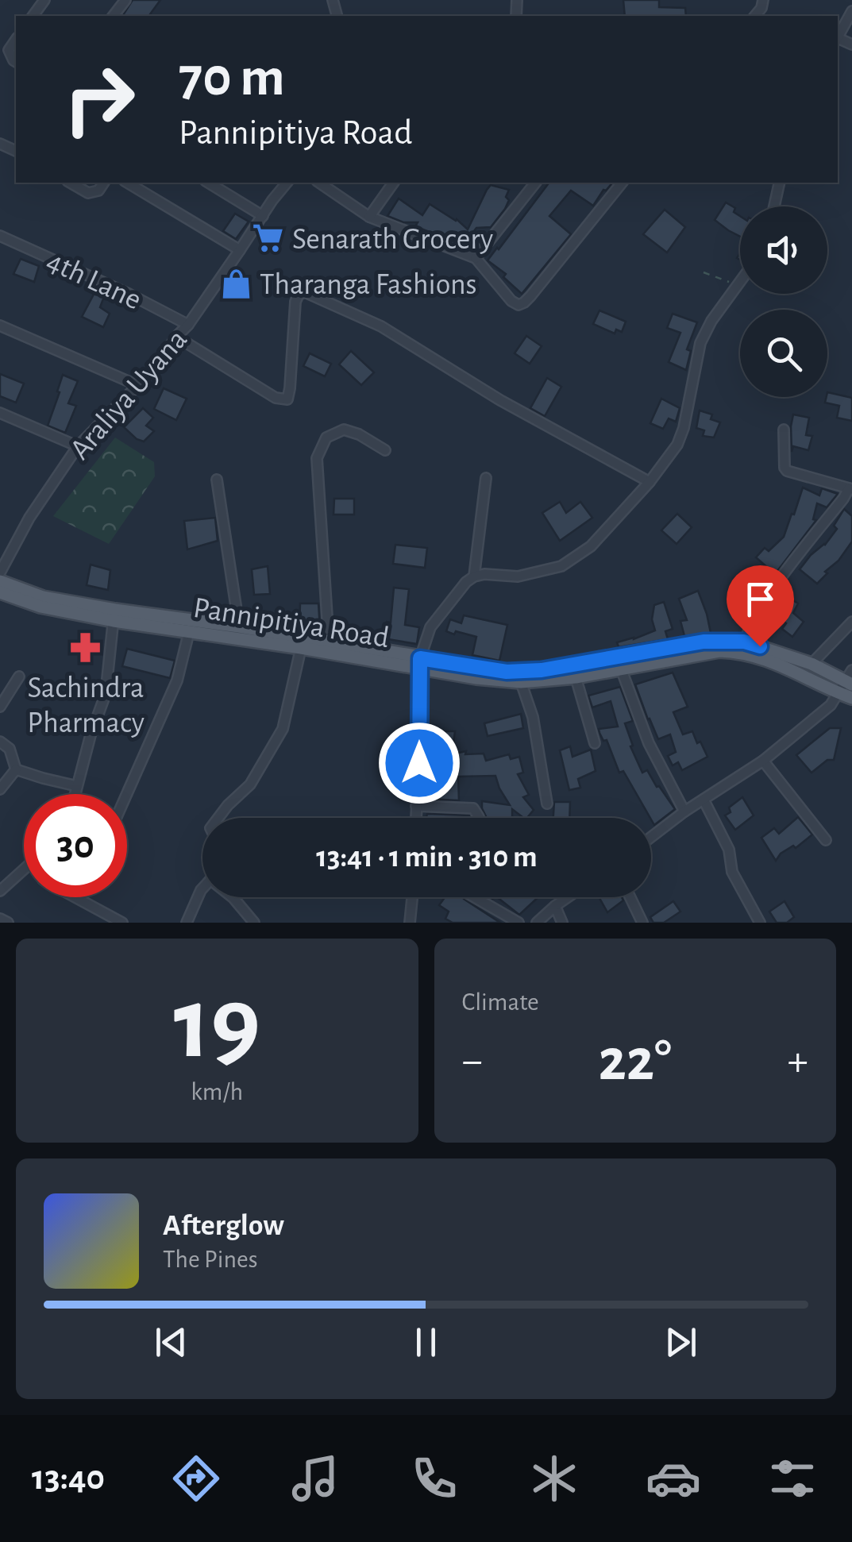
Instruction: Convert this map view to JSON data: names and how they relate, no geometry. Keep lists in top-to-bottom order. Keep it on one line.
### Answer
{"streets":{"main road":["Pannipitiya Road"],"street":["4th Lane","Araliya Uyana"]},"crossings":[["4th Lane","Araliya Uyana"]],"places":{"supermarket":["Senarath Grocery"],"shop":["Tharanga Fashions"],"pharmacy":["Sachindra Pharmacy"]},"page":{"turn":["70 m","Pannipitiya Road"],"limit":"30","trip":"13:41 · 1 min · 310 m","tile":[["19","km/h"],"Climate"],"heat":["−","22°","+"],"song":["Afterglow","The Pines"],"tabs":"13:40"}}
